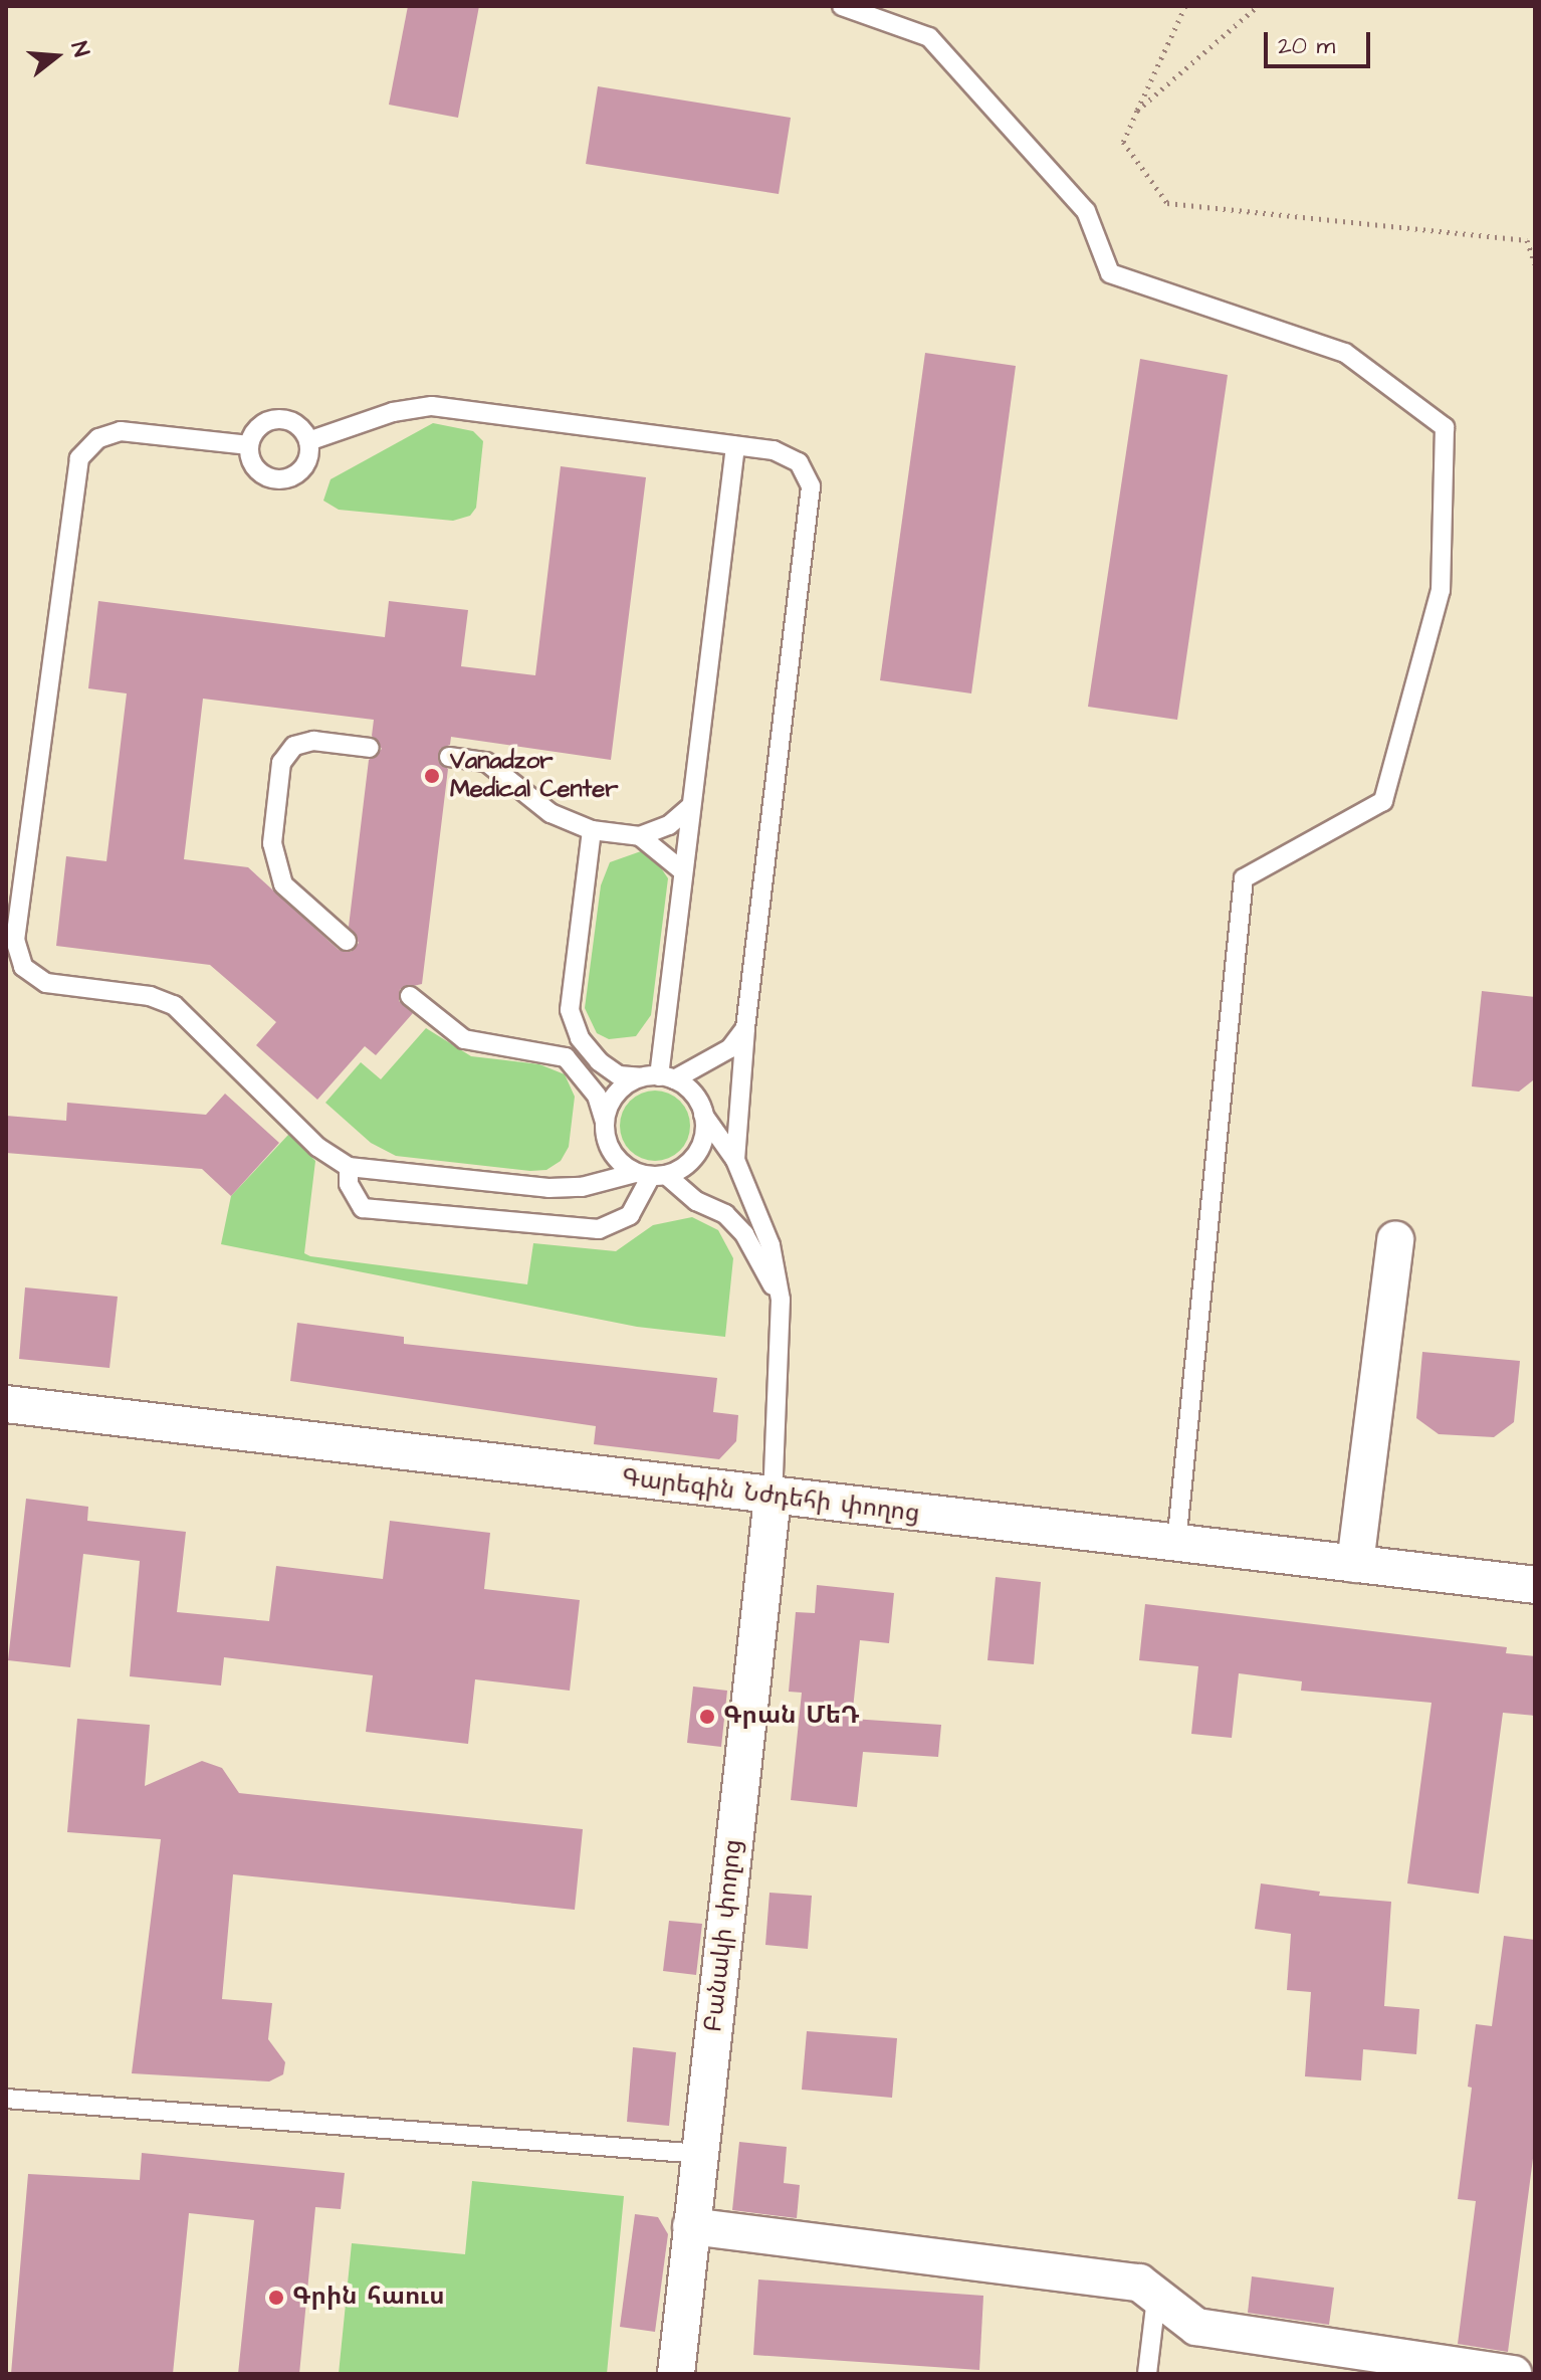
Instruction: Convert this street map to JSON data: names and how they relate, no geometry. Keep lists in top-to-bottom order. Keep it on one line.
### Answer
{"streets":{"street":["Գարեգին Նժդեհի փողոց","Բանակի փողոց"]},"crossings":[["Գարեգին Նժդեհի փողոց","Բանակի փողոց"]],"places":["Vanadzor Medical Center","Գրան ՄեԴ","Գրին հաուս"],"scale_bar":"20 m","north":"right"}
